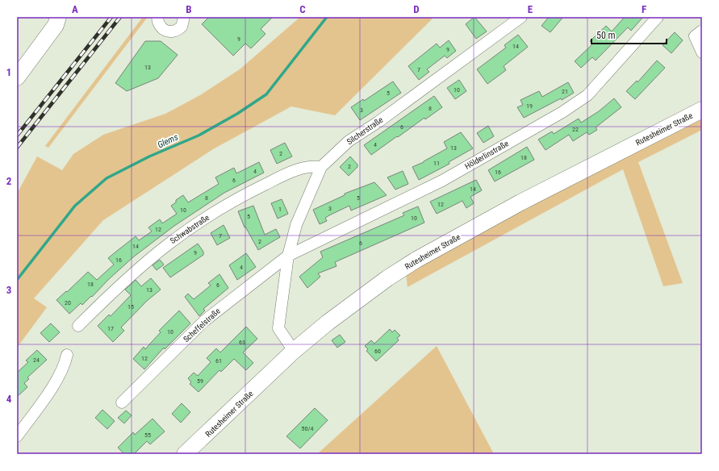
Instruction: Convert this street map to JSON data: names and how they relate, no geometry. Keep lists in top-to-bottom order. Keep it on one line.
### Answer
{"streets":{"street":["Rutesheimer Straße","Silcherstraße","Hölderlinstraße","Schwabstraße","Scheffelstraße"]},"crossings":[["Rutesheimer Straße","Silcherstraße"],["Silcherstraße","Hölderlinstraße"],["Silcherstraße","Schwabstraße"],["Silcherstraße","Scheffelstraße"],["Hölderlinstraße","Scheffelstraße"]],"water":["Glems"],"house_numbers":["9","14","9","13","7","10","21","5","19","8","3","6","22","4","13","2","18","11","2","4","16","6","14","8","5","12","3","1","10","5","10","12","7","2","6","14","9","16","4","18","6","13","20","15","17","10","63","60","12","24","61","59","50/4","55"],"scale_bar":"50 m","grid":{"columns":["A","B","C","D","E","F"],"rows":["1","2","3","4"]}}
